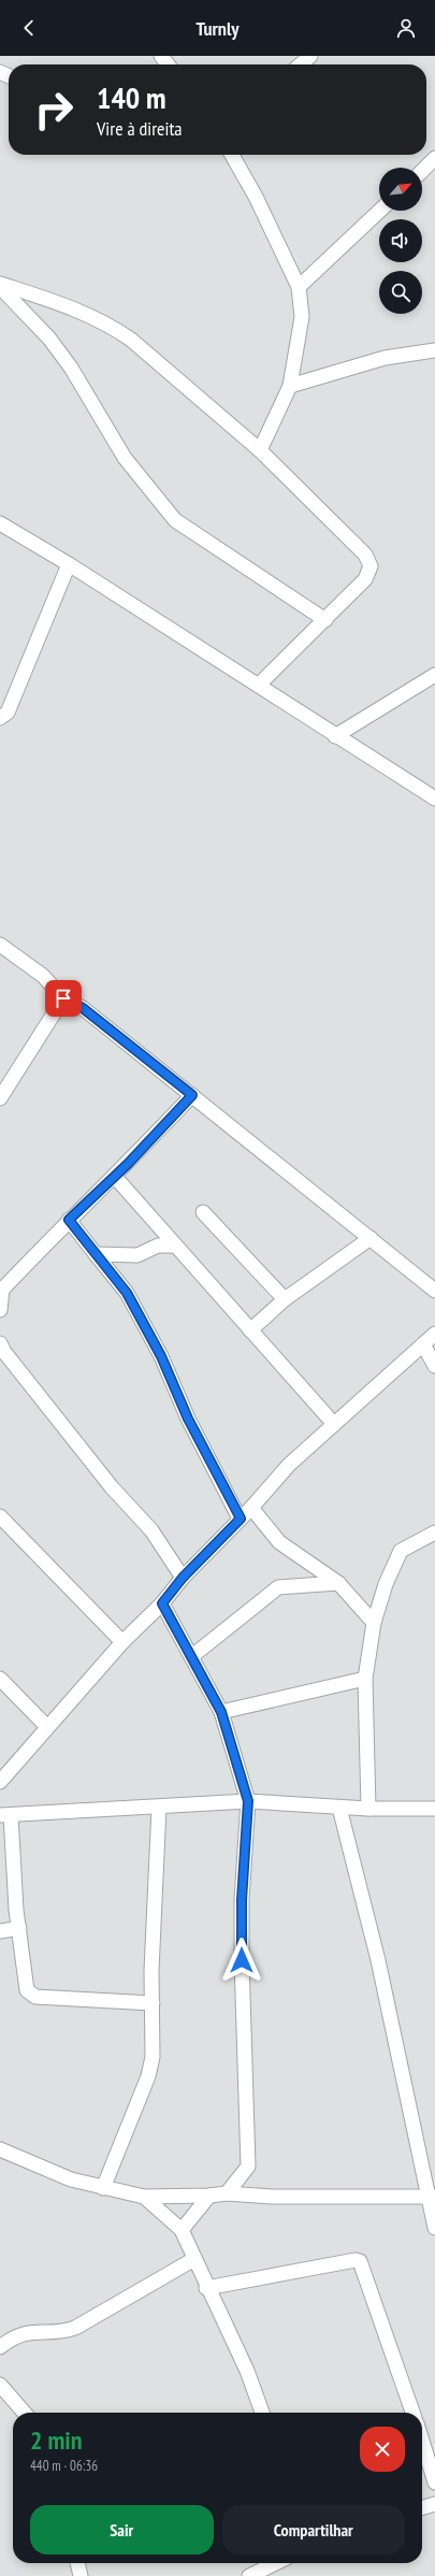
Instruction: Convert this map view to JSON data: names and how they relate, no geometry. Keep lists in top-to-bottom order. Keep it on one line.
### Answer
{"north":"top right","page":{"header":"Turnly","turn":["140 m","Vire à direita"],"heading":["2 min","440 m · 06:36"],"buttons":["Sair","Compartilhar"]}}
